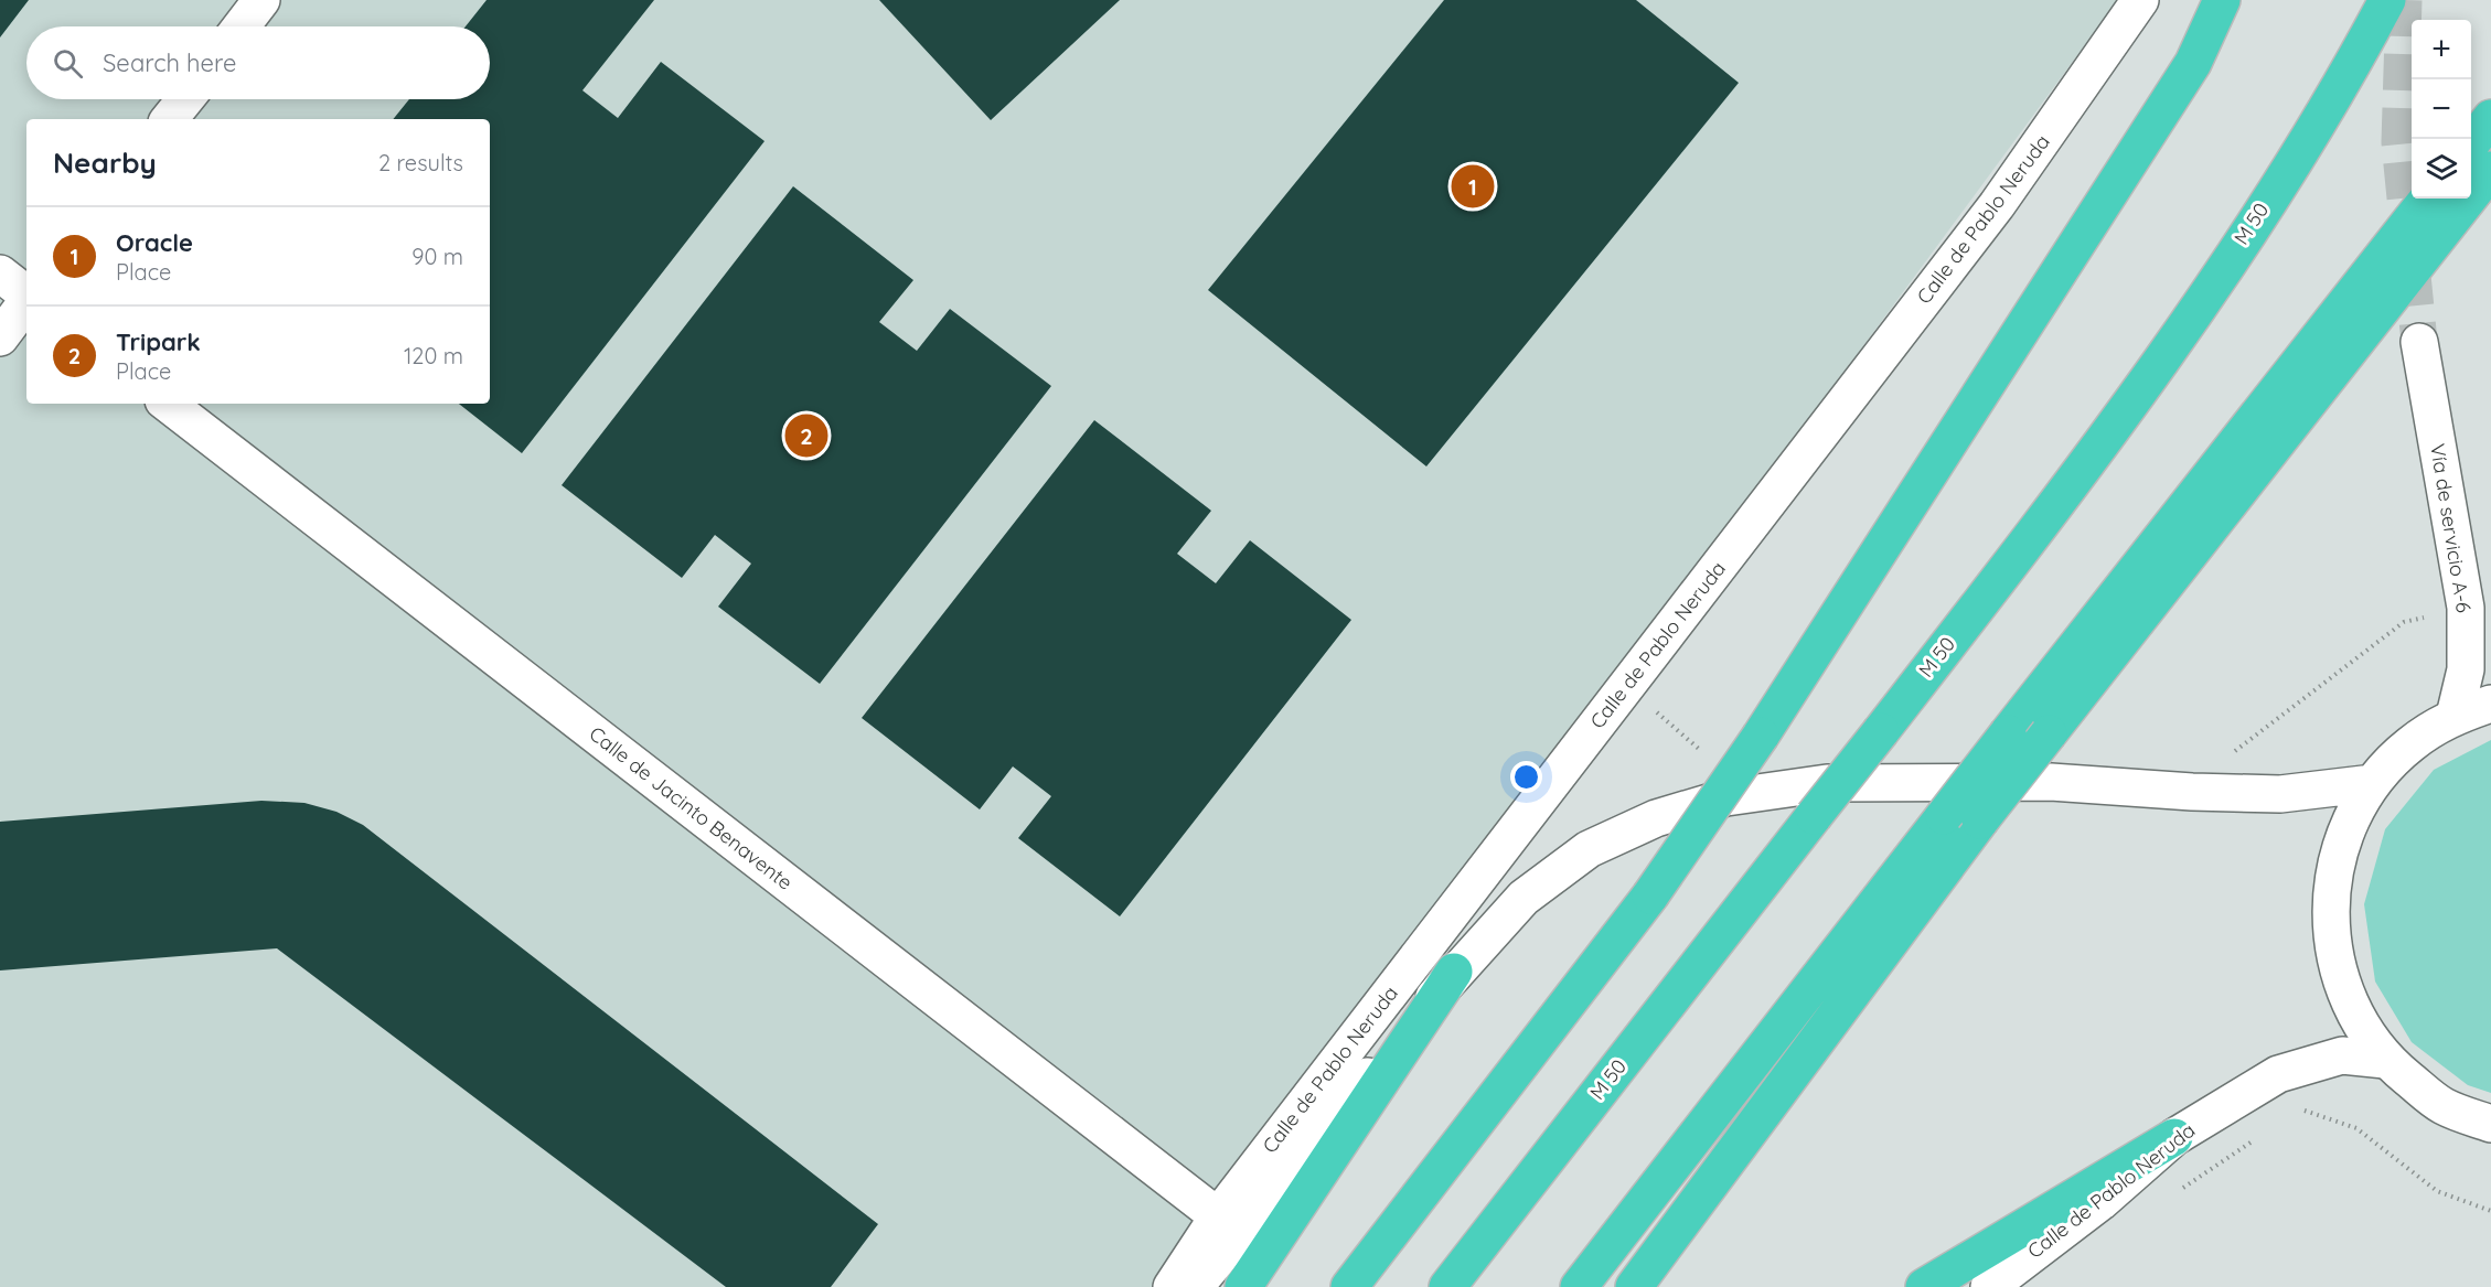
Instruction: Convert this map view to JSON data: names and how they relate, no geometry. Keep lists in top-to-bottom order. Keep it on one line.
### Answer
{"streets":{"highway":["M 50"],"street":["Calle de Pablo Neruda","Vía de servicio A-6","Calle de Jacinto Benavente"]},"crossings":[["Calle de Pablo Neruda","Calle de Jacinto Benavente"]],"page":{"map_buttons":["+","−"],"search":"Search here","heading":["Nearby","2 results"],"pins":["1","2"],"list":[{"mark":"1","name":"Oracle","note":"Place","value":"90 m"},{"mark":"2","name":"Tripark","note":"Place","value":"120 m"}]}}
